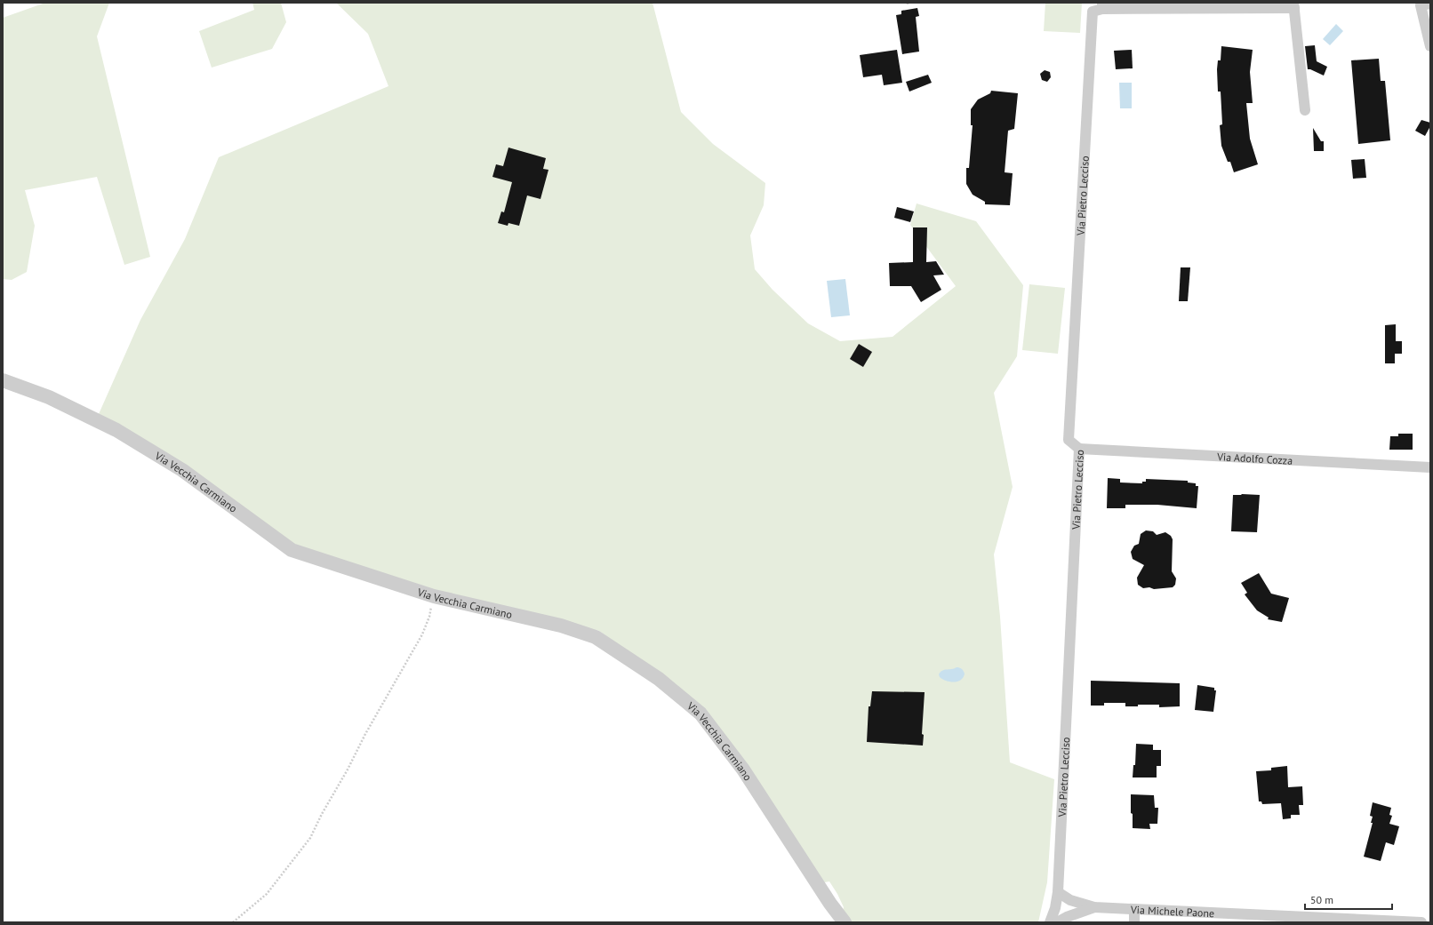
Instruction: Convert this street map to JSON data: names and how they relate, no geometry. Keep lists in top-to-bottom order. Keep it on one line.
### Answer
{"streets":{"street":["Via Pietro Lecciso","Via Adolfo Cozza","Via Vecchia Carmiano","Via Michele Paone"]},"crossings":[["Via Pietro Lecciso","Via Adolfo Cozza"],["Via Pietro Lecciso","Via Michele Paone"]],"scale_bar":"50 m"}
